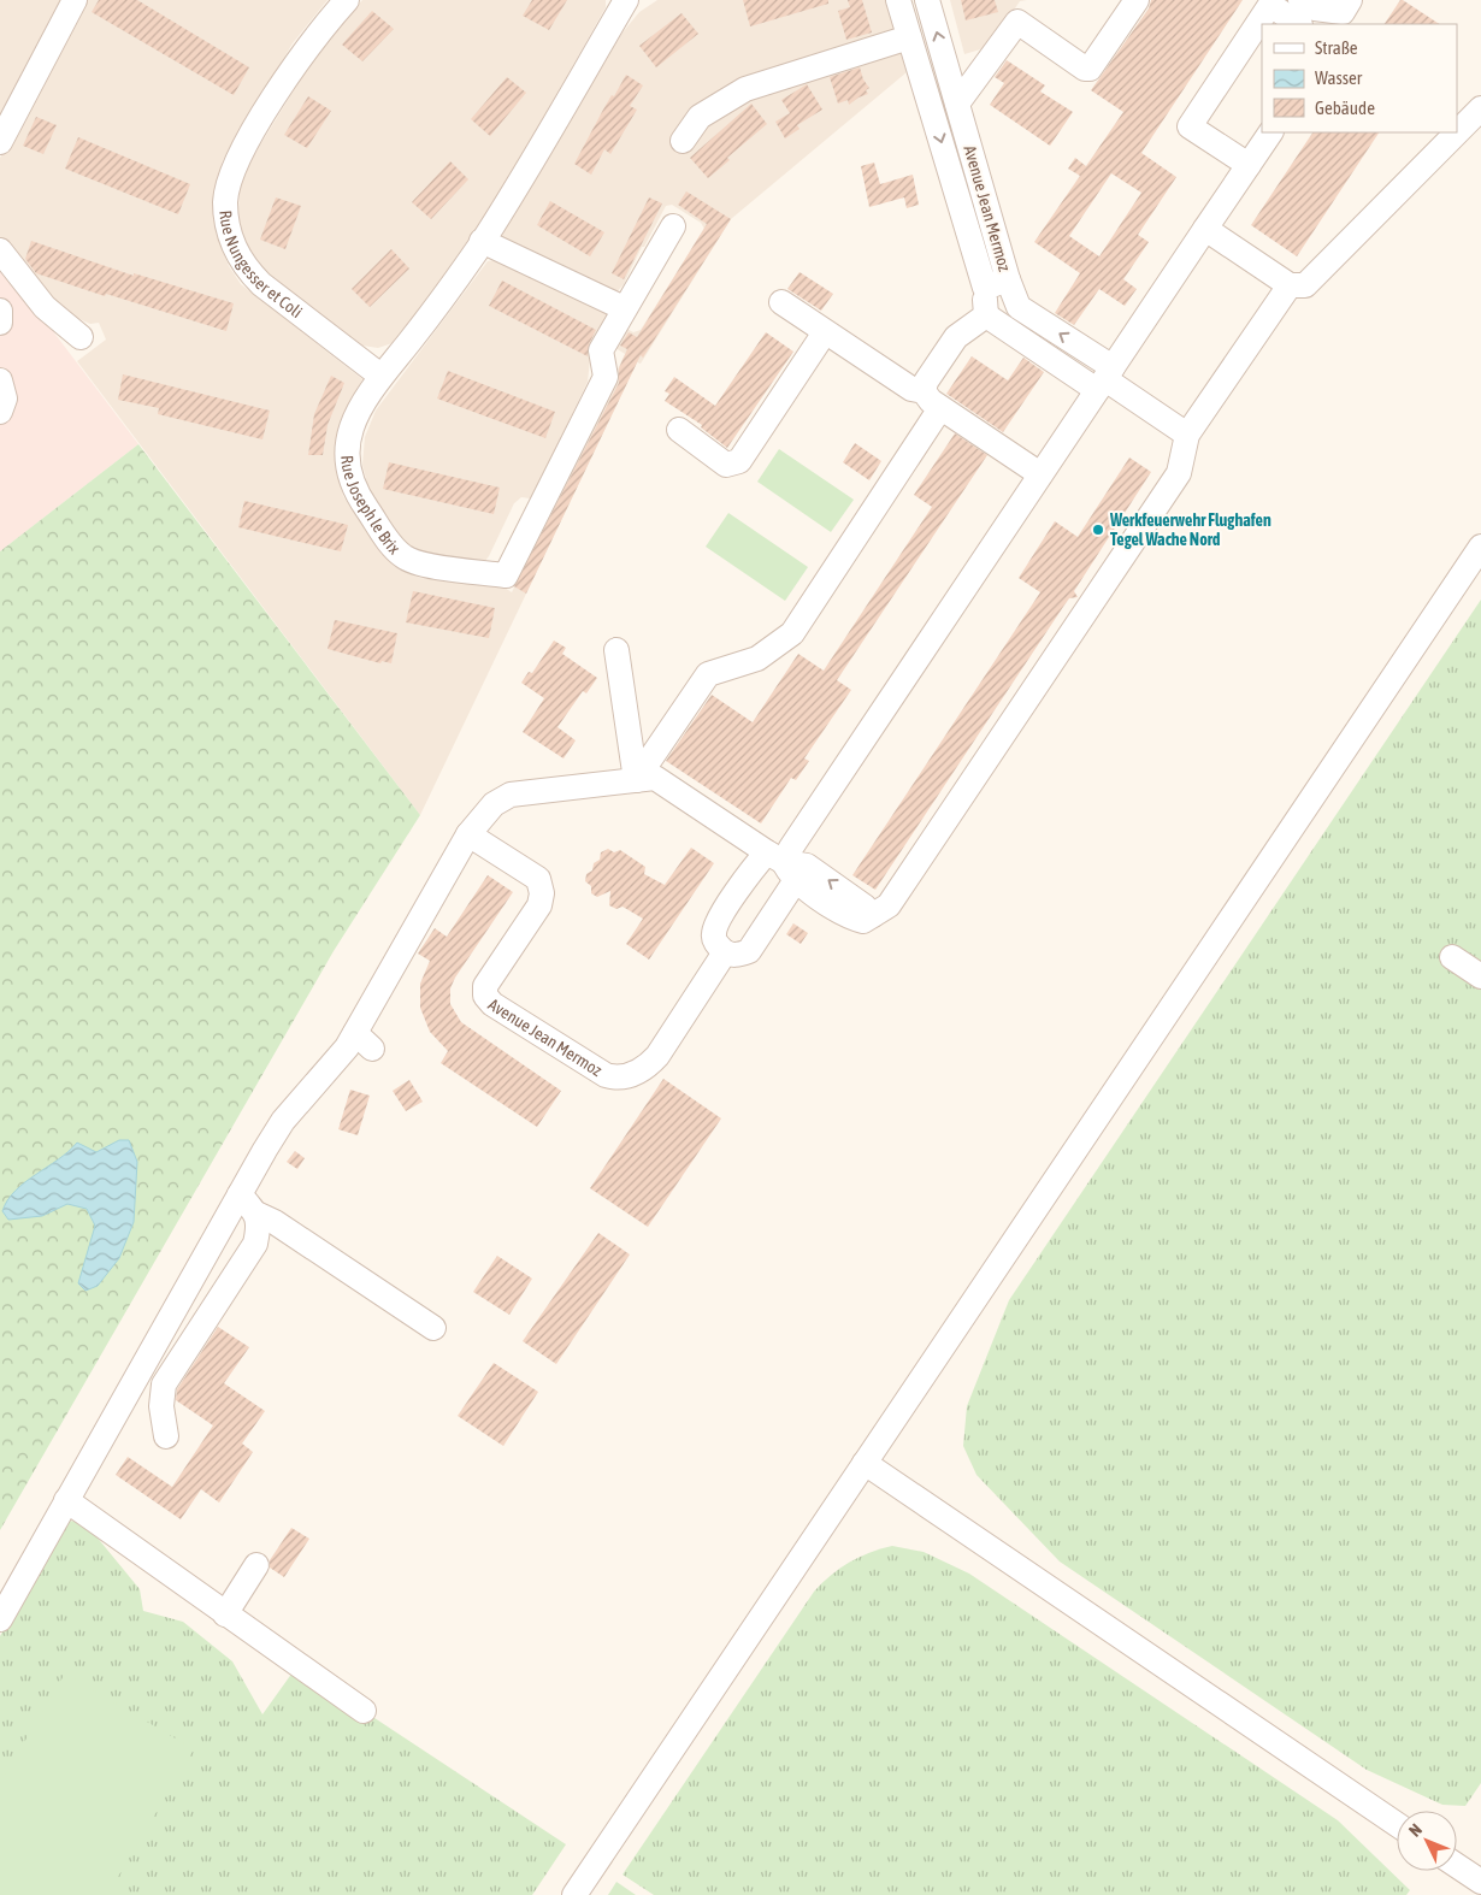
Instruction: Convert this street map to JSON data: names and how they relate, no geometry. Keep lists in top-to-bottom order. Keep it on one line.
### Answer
{"streets":{"street":["Avenue Jean Mermoz","Rue Nungesser et Coli","Rue Joseph le Brix"]},"crossings":[["Rue Nungesser et Coli","Rue Joseph le Brix"]],"places":["Werkfeuerwehr Flughafen Tegel Wache Nord"],"legend":["Straße","Wasser","Gebäude"],"north":"top left"}
